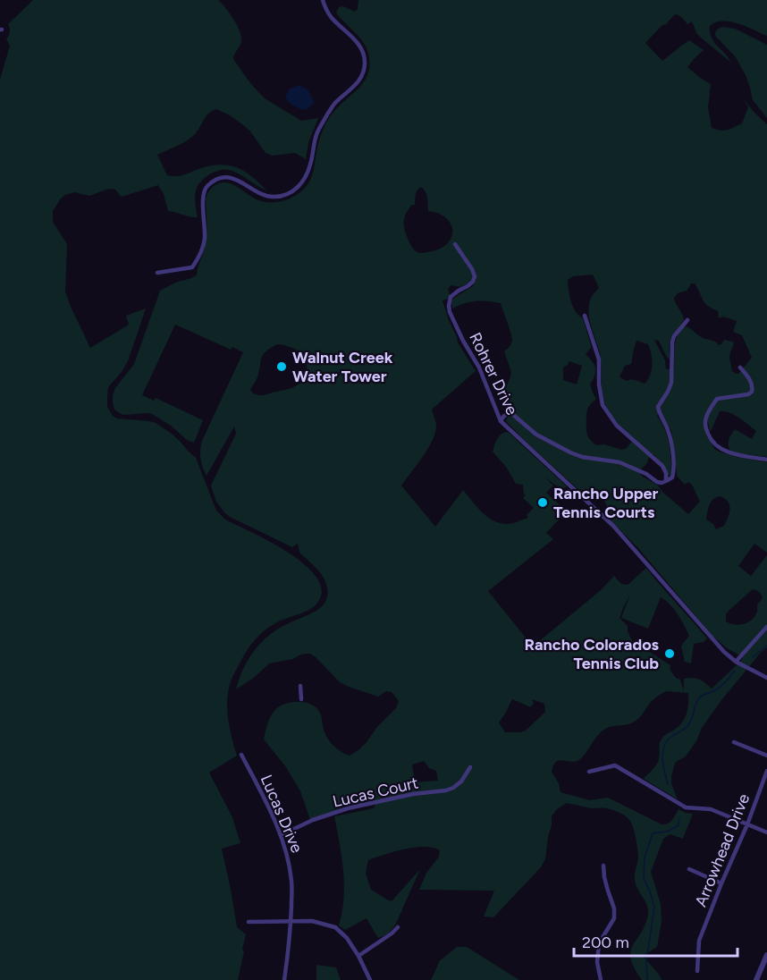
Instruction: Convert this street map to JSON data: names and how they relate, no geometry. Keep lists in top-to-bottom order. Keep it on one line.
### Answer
{"streets":{"street":["Rohrer Drive","Lucas Court","Lucas Drive","Arrowhead Drive"]},"crossings":[["Lucas Court","Lucas Drive"]],"places":["Walnut Creek Water Tower","Rancho Upper Tennis Courts","Rancho Colorados Tennis Club"],"scale_bar":"200 m"}
